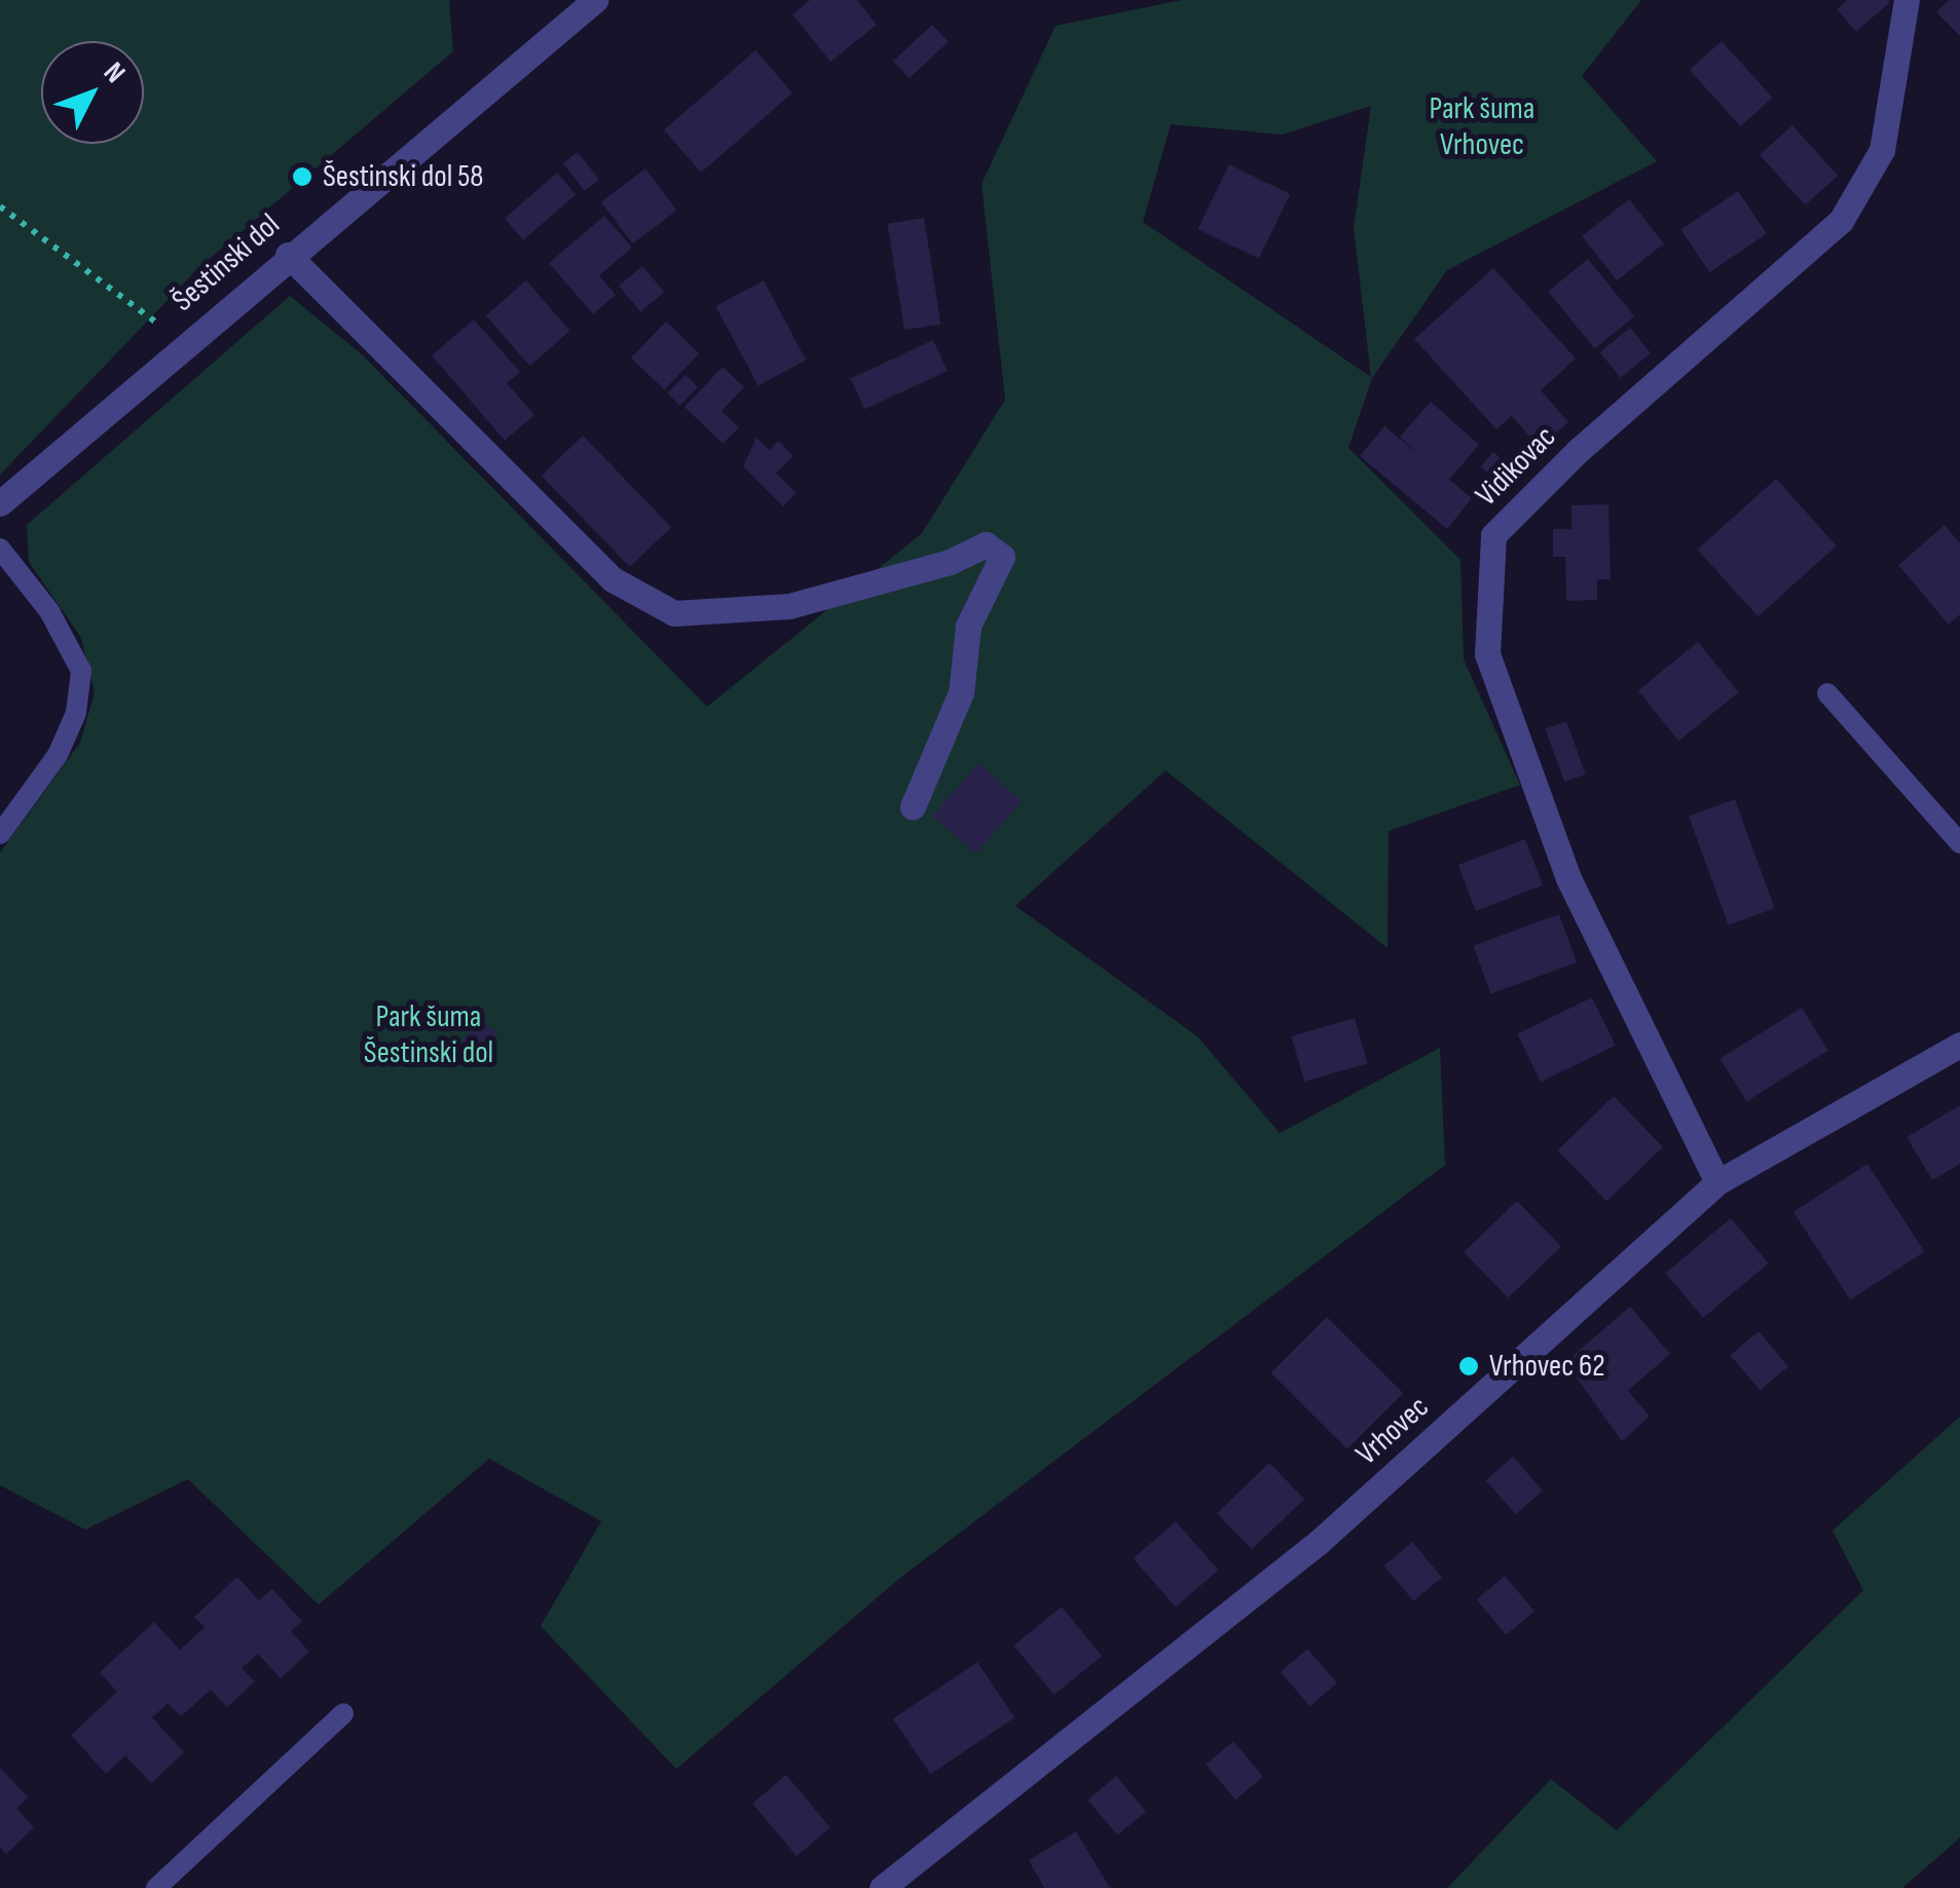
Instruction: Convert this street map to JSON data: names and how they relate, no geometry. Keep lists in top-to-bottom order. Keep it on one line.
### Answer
{"streets":{"street":["Šestinski dol","Vidikovac","Vrhovec"]},"crossings":[["Vidikovac","Vrhovec"]],"parks":["Park šuma Vrhovec","Park šuma Šestinski dol"],"places":["Šestinski dol 58","Vrhovec 62"],"north":"top right"}
